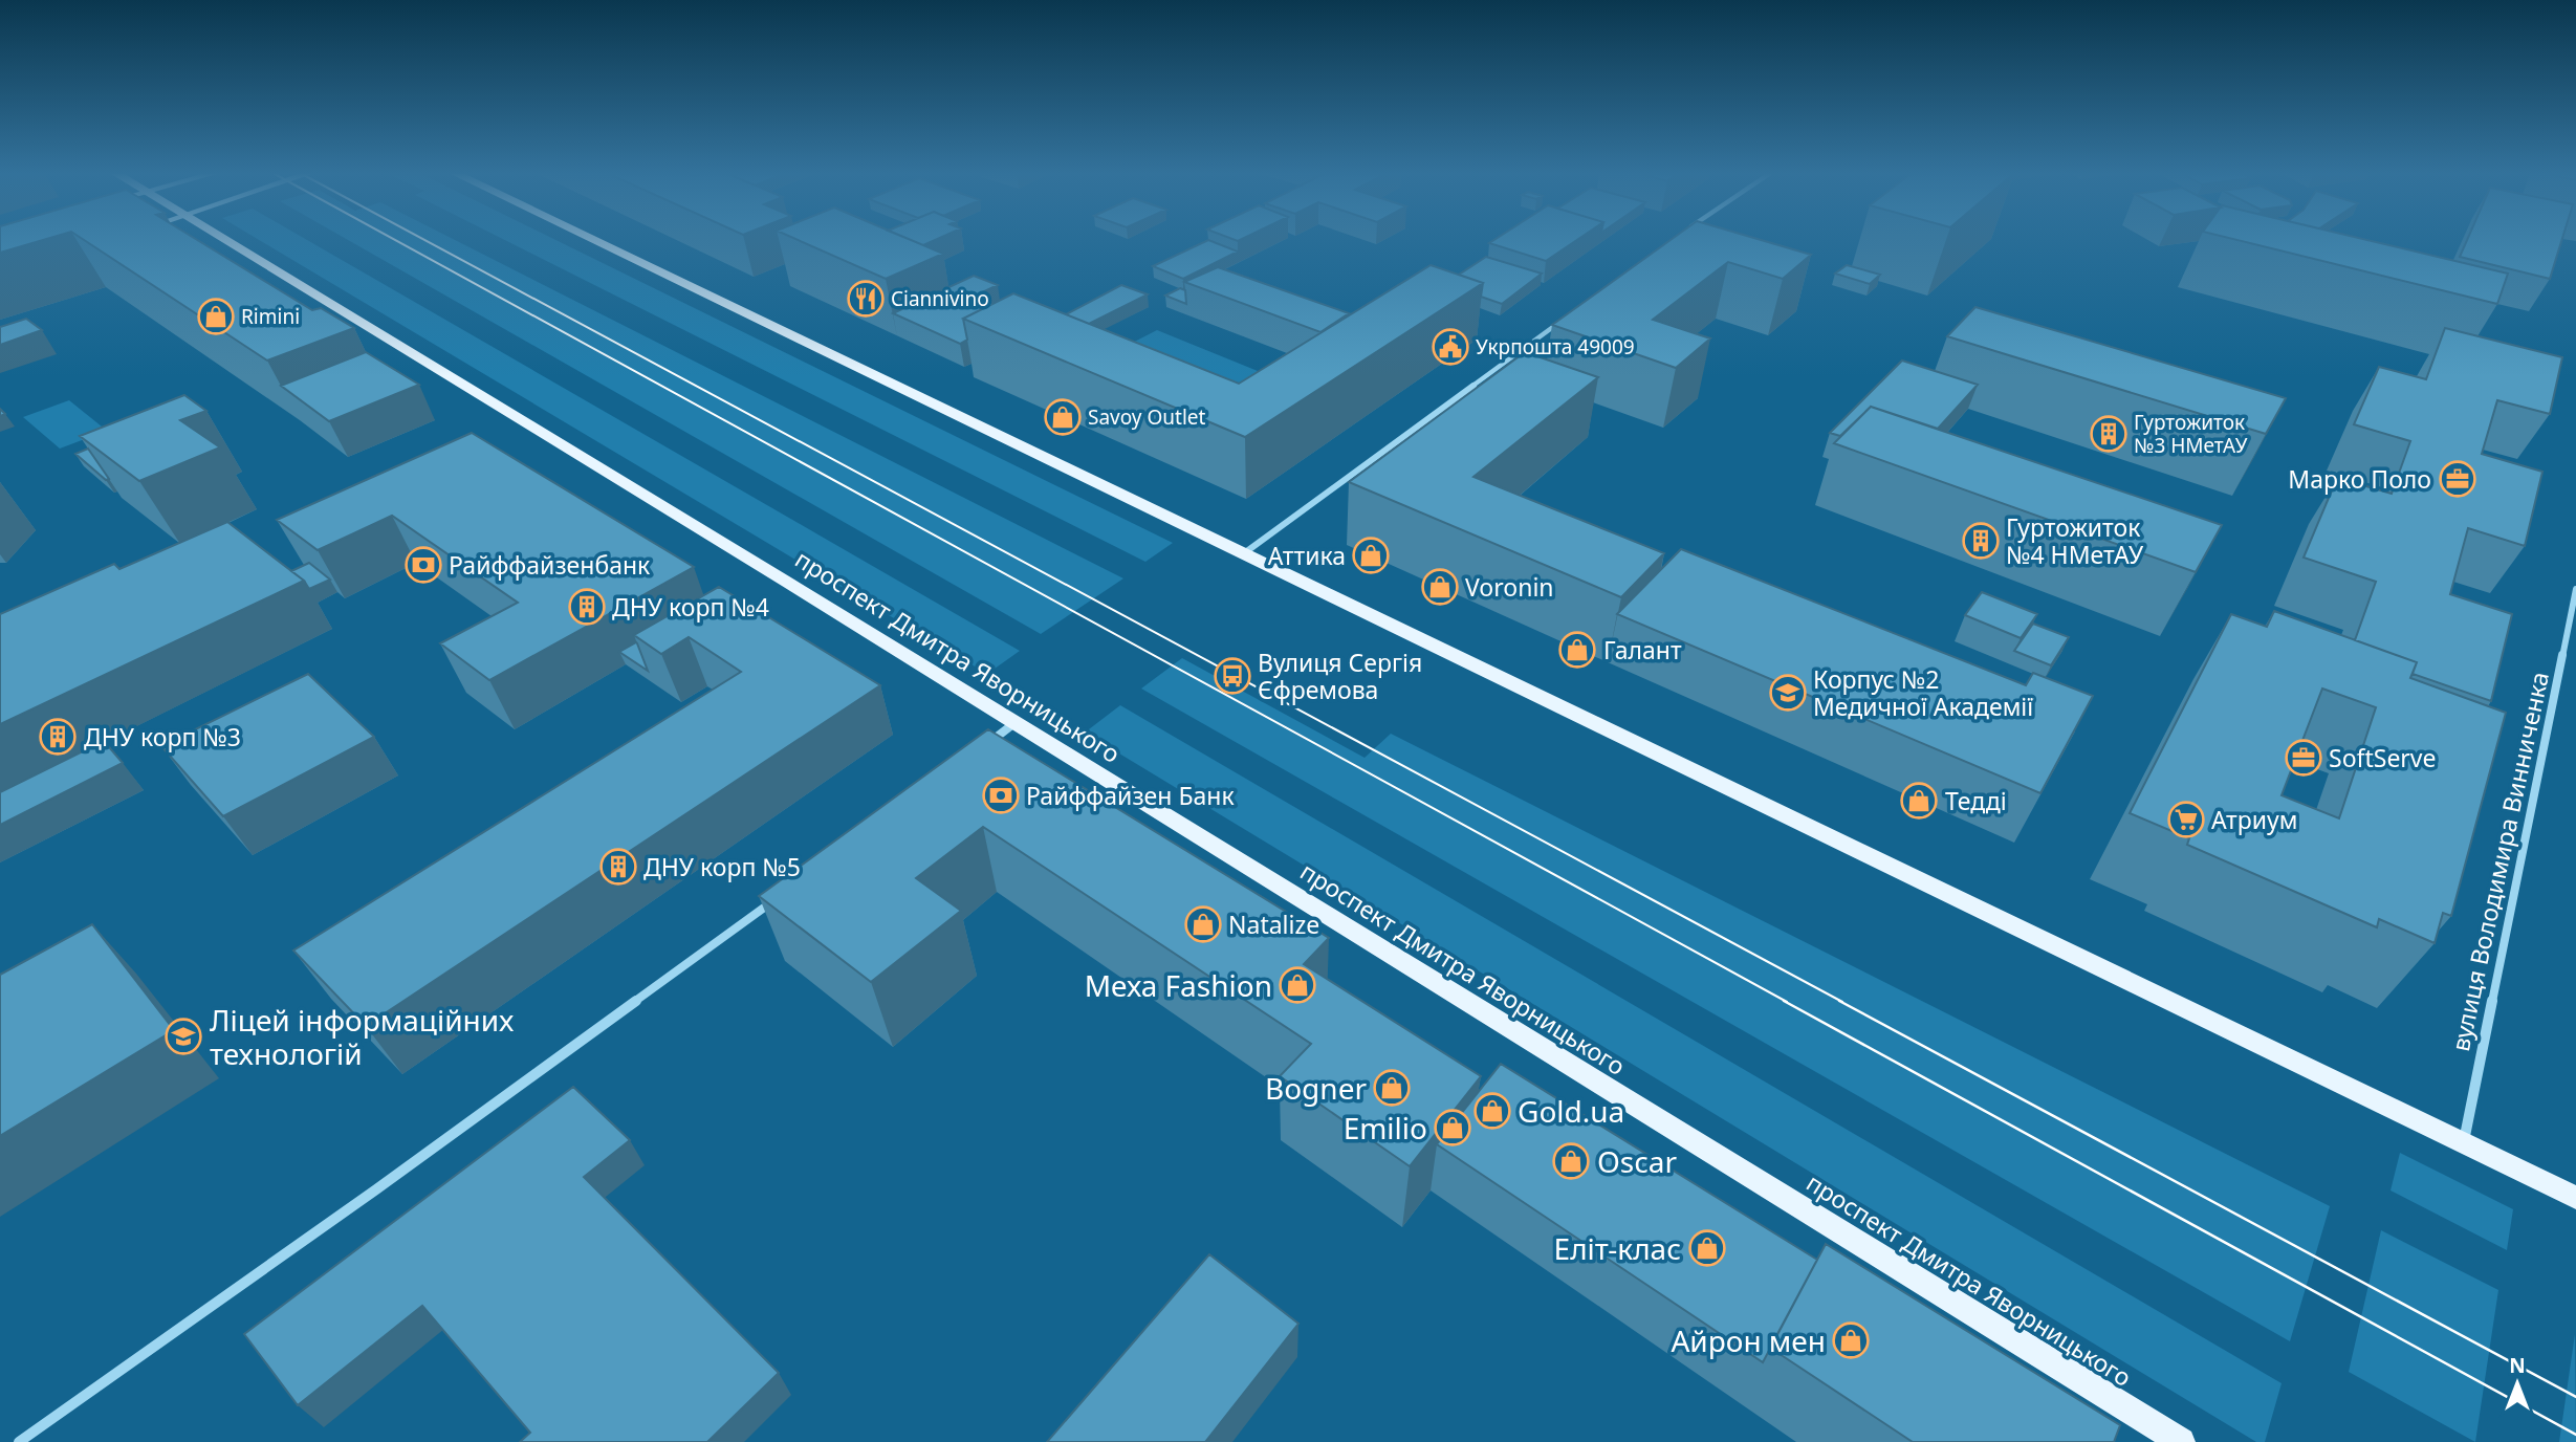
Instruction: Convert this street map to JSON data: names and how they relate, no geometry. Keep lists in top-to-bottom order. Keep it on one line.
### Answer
{"streets":{"main road":["проспект Дмитра Яворницького"],"street":["вулиця Володимира Винниченка"]},"places":{"restaurant":["Ciannivino"],"shop":["Rimini","Savoy Outlet","Аттика","Voronin","Галант","Тедді","Natalize","Меха Fashion","Bogner","Gold.ua","Emilio","Oscar","Еліт-клас","Айрон мен"],"public building":["Укрпошта 49009"],"building":["Гуртожиток №3 НМетАУ","Гуртожиток №4 НМетАУ","ДНУ корп №4","ДНУ корп №3","ДНУ корп №5"],"office":["Марко Поло","SoftServe"],"bank":["Райффайзенбанк","Райффайзен Банк"],"bus stop":["Вулиця Сергія Єфремова"],"school or university":["Корпус №2 Медичної Академії","Ліцей інформаційних технологій"],"supermarket":["Атриум"]},"north":"top"}
